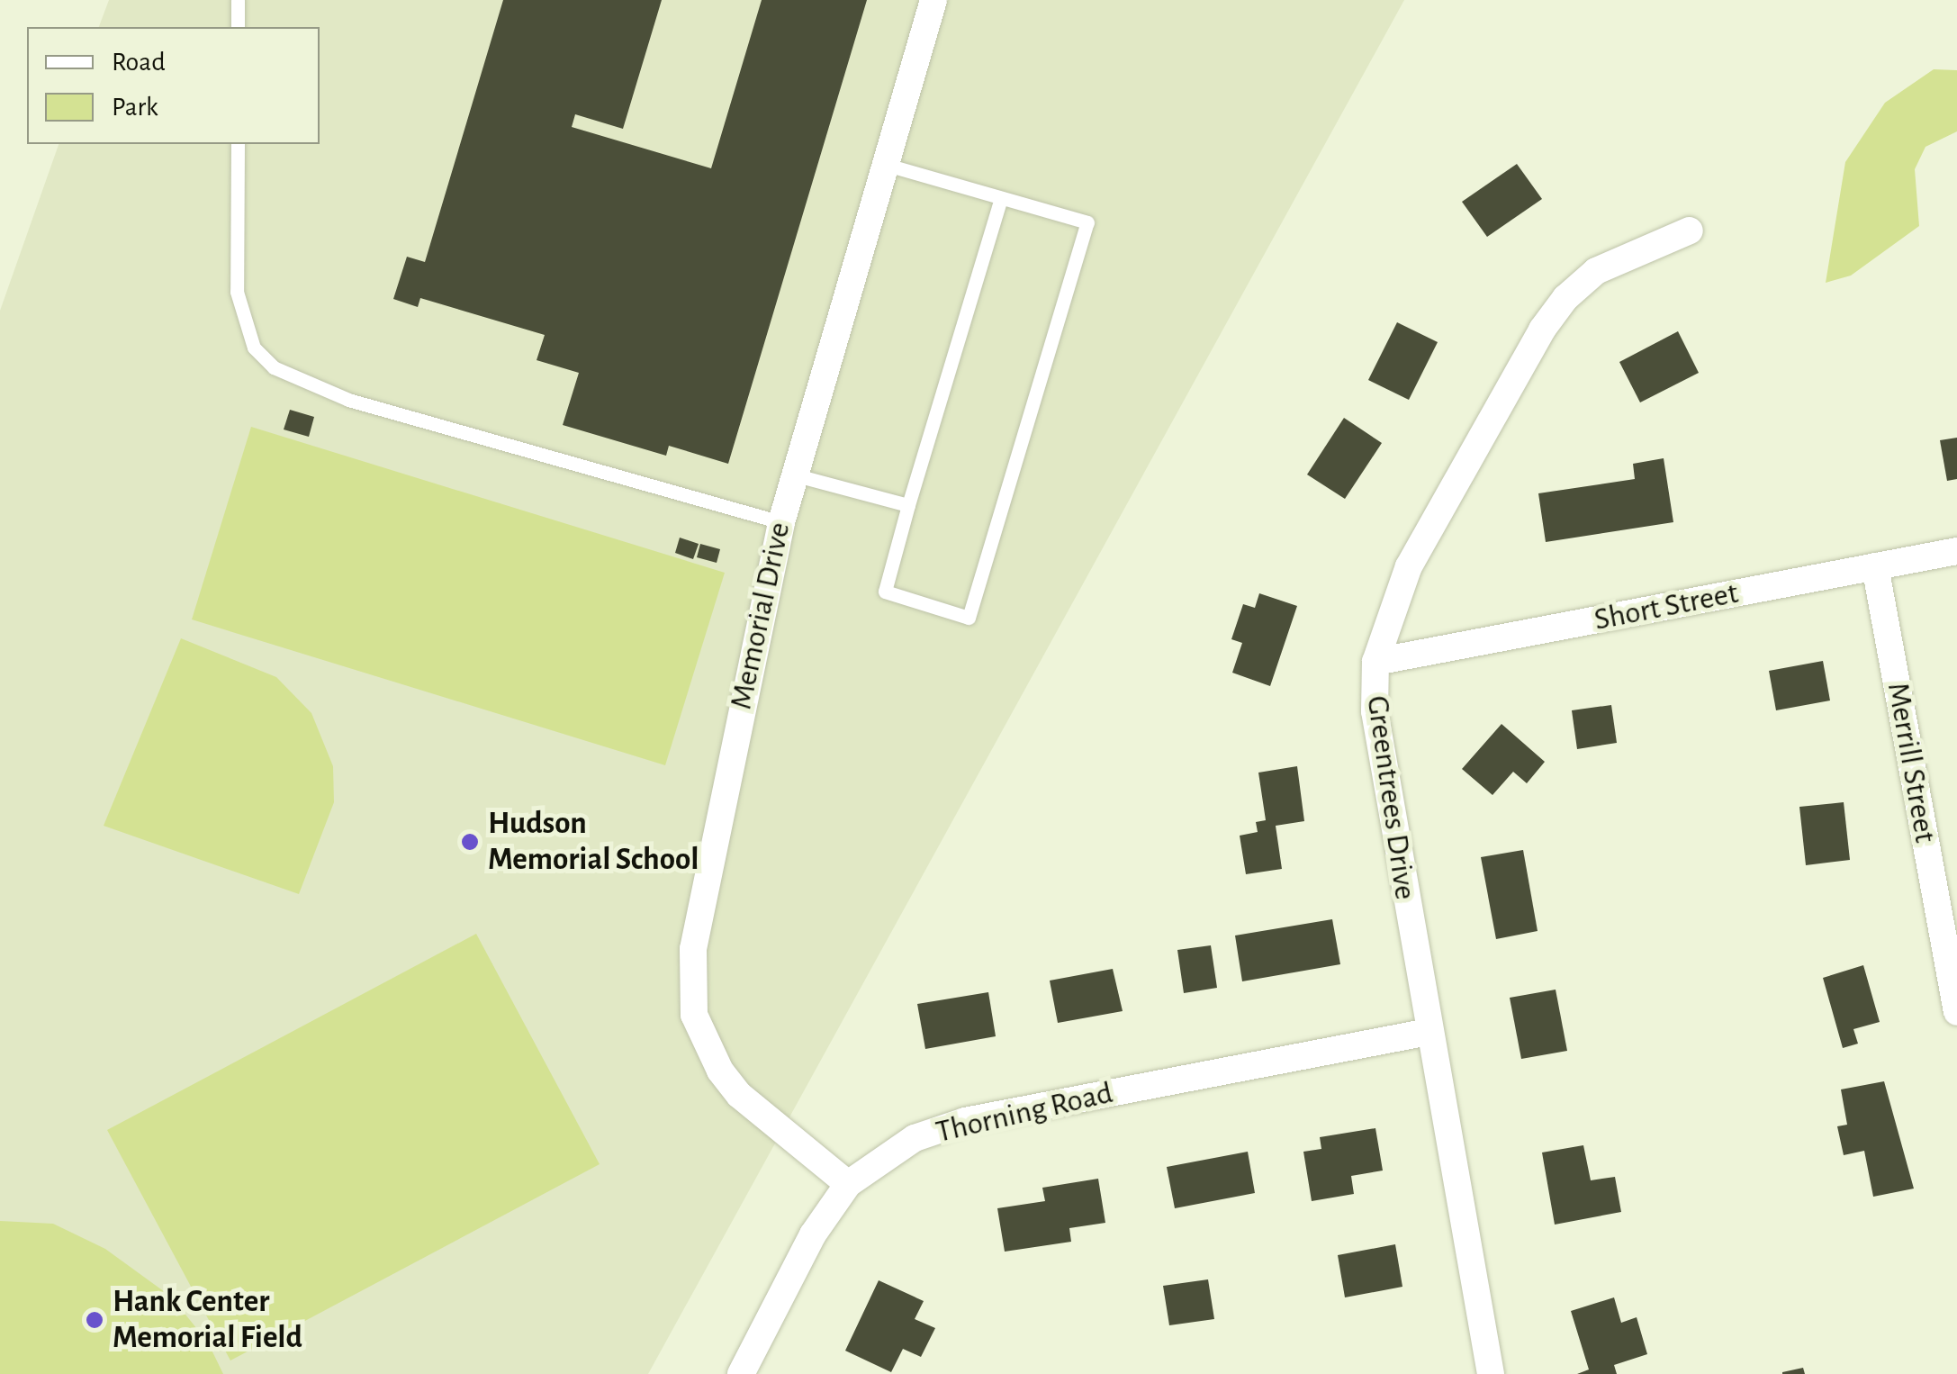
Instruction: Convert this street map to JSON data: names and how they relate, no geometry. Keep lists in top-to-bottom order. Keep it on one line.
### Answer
{"streets":{"street":["Short Street","Memorial Drive","Merrill Street","Greentrees Drive","Thorning Road"]},"crossings":[["Short Street","Merrill Street"],["Short Street","Greentrees Drive"],["Memorial Drive","Thorning Road"],["Greentrees Drive","Thorning Road"]],"places":["Hudson Memorial School","Hank Center Memorial Field"],"legend":["Road","Park"]}
